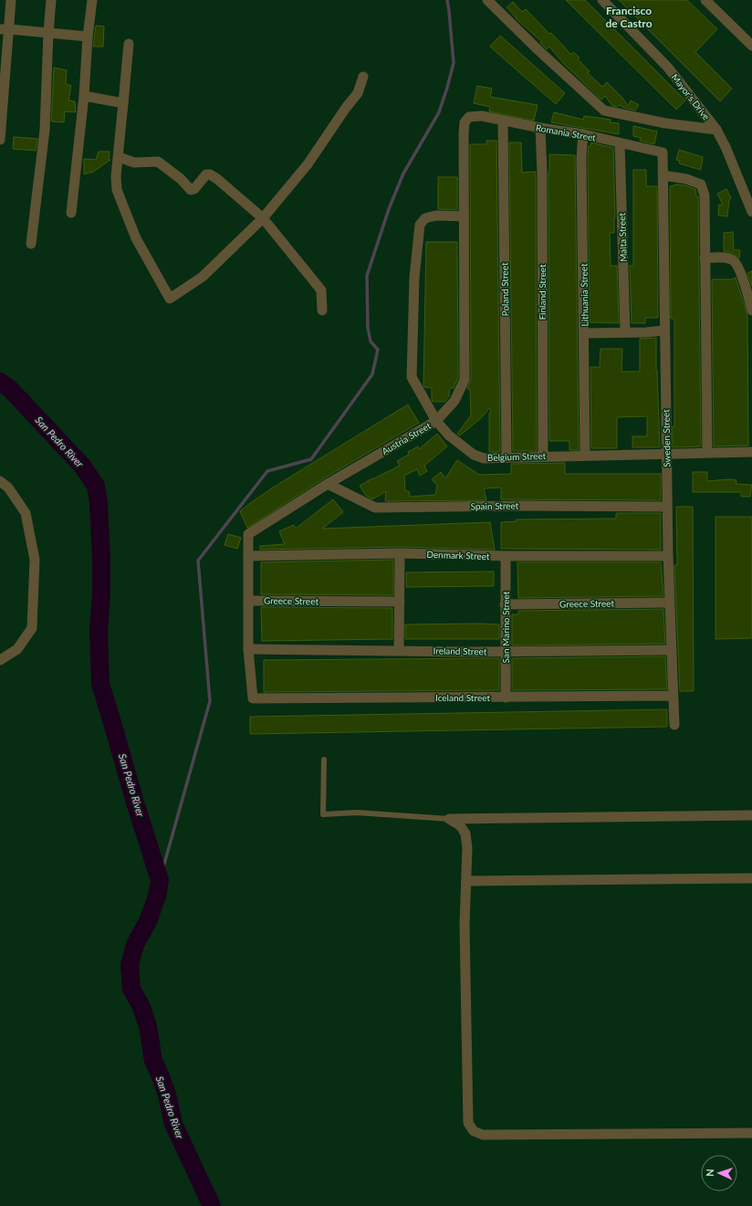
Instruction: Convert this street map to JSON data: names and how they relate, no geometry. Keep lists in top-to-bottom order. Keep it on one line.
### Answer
{"streets":{"street":["Mayor's Drive","Romania Street","Malta Street","Poland Street","Finland Street","Lithuania Street","Austria Street","Sweden Street","Belgium Street","Spain Street","Denmark Street","Greece Street","San Marino Street","Ireland Street","Iceland Street"]},"crossings":[["Romania Street","Malta Street"],["Romania Street","Poland Street"],["Romania Street","Finland Street"],["Romania Street","Lithuania Street"],["Romania Street","Austria Street"],["Romania Street","Sweden Street"],["Poland Street","Belgium Street"],["Finland Street","Belgium Street"],["Lithuania Street","Belgium Street"],["Austria Street","Belgium Street"],["Austria Street","Spain Street"],["Austria Street","Denmark Street"],["Austria Street","Greece Street"],["Austria Street","Ireland Street"],["Austria Street","Iceland Street"],["Sweden Street","Belgium Street"],["Sweden Street","Spain Street"],["Sweden Street","Denmark Street"],["Sweden Street","Greece Street"],["Sweden Street","Ireland Street"],["Sweden Street","Iceland Street"],["Denmark Street","San Marino Street"],["Greece Street","San Marino Street"],["San Marino Street","Ireland Street"],["San Marino Street","Iceland Street"]],"districts":["Francisco de Castro"],"water":["San Pedro River"],"north":"left"}
